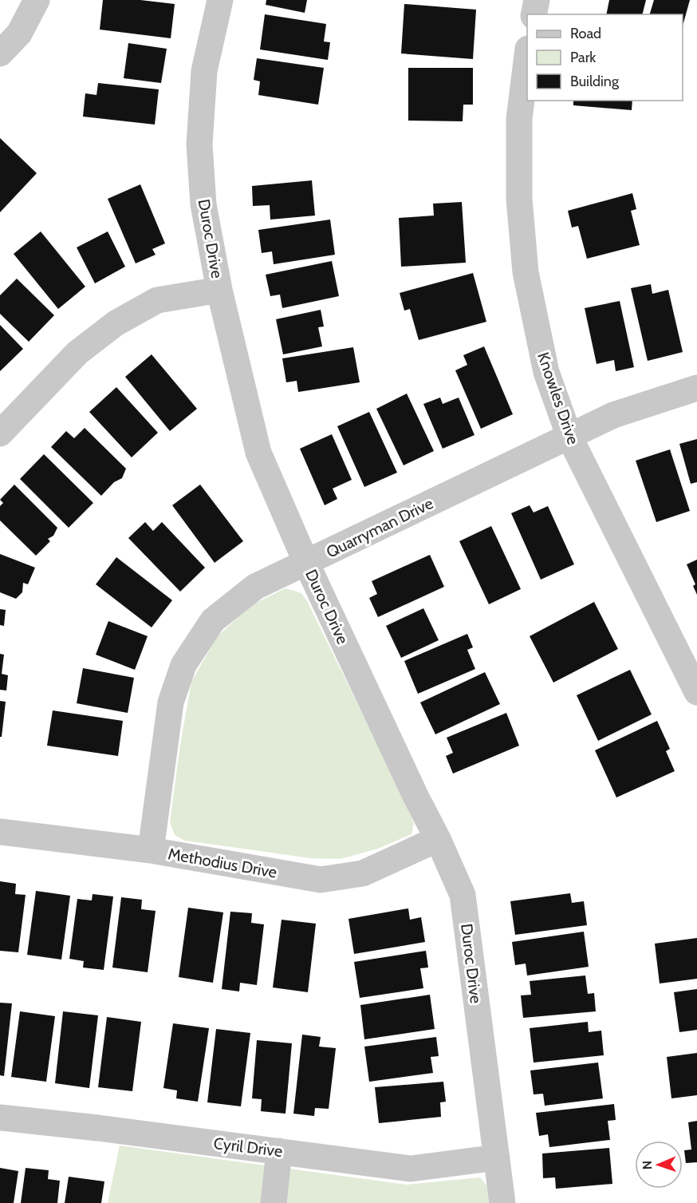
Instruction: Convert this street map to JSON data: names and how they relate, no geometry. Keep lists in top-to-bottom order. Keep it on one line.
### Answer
{"streets":{"street":["Duroc Drive","Knowles Drive","Quarryman Drive","Methodius Drive","Cyril Drive"]},"crossings":[["Duroc Drive","Quarryman Drive"],["Duroc Drive","Methodius Drive"],["Duroc Drive","Cyril Drive"],["Knowles Drive","Quarryman Drive"],["Quarryman Drive","Methodius Drive"]],"legend":["Road","Park","Building"],"north":"left"}
